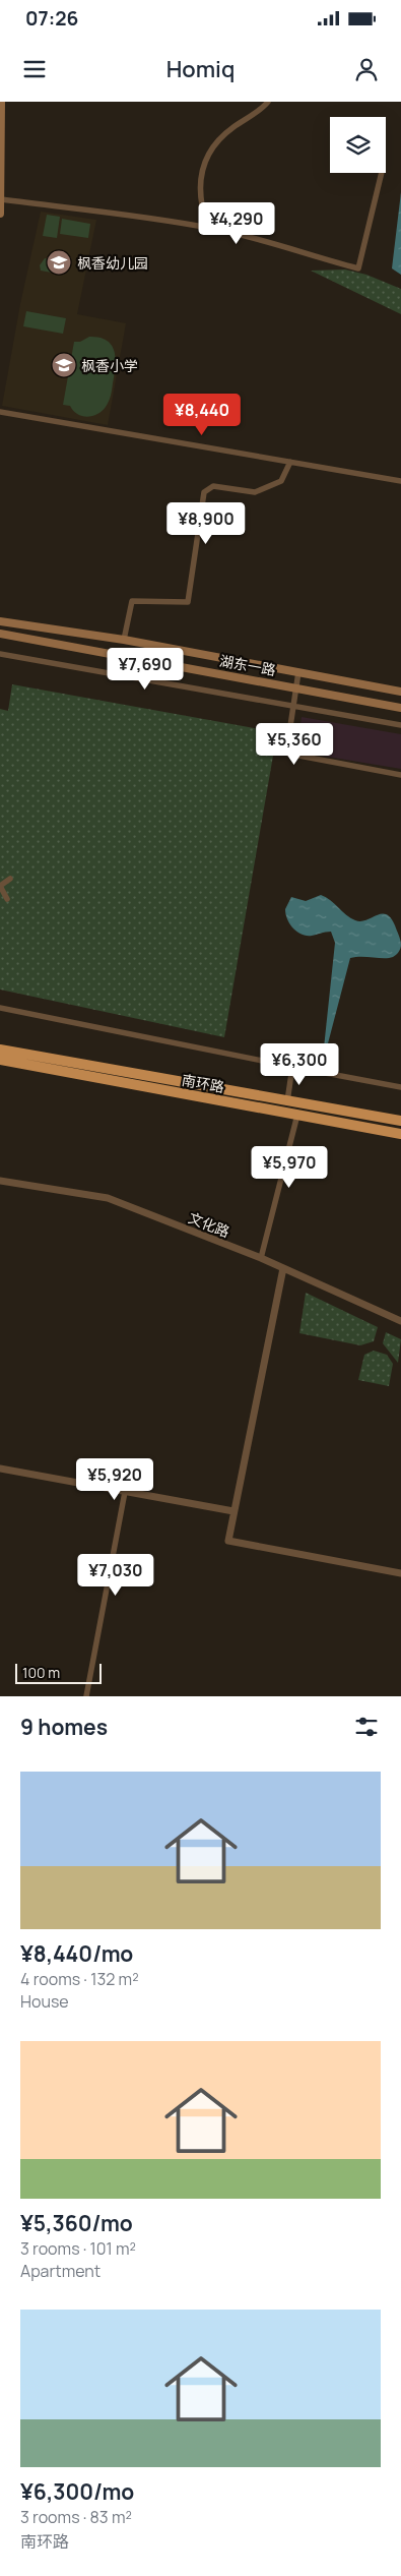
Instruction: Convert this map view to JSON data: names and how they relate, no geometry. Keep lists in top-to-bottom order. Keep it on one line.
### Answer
{"streets":{"highway":["南环路"],"main road":["湖东一路"],"street":["文化路"]},"places":{"school or university":["枫香幼儿园","枫香小学"]},"scale_bar":"100 m","page":{"status":"07:26","header":"Homiq","price":["¥4,290","¥8,440","¥8,900","¥7,690","¥5,360","¥6,300","¥5,970","¥5,920","¥7,030"],"scale":"100 m","heading":"9 homes","list":[{"name":"¥8,440/mo","note":"4 rooms · 132 m² · House"},{"name":"¥5,360/mo","note":"3 rooms · 101 m² · Apartment"},{"name":"¥6,300/mo","note":"3 rooms · 83 m² · 南环路"}]}}
